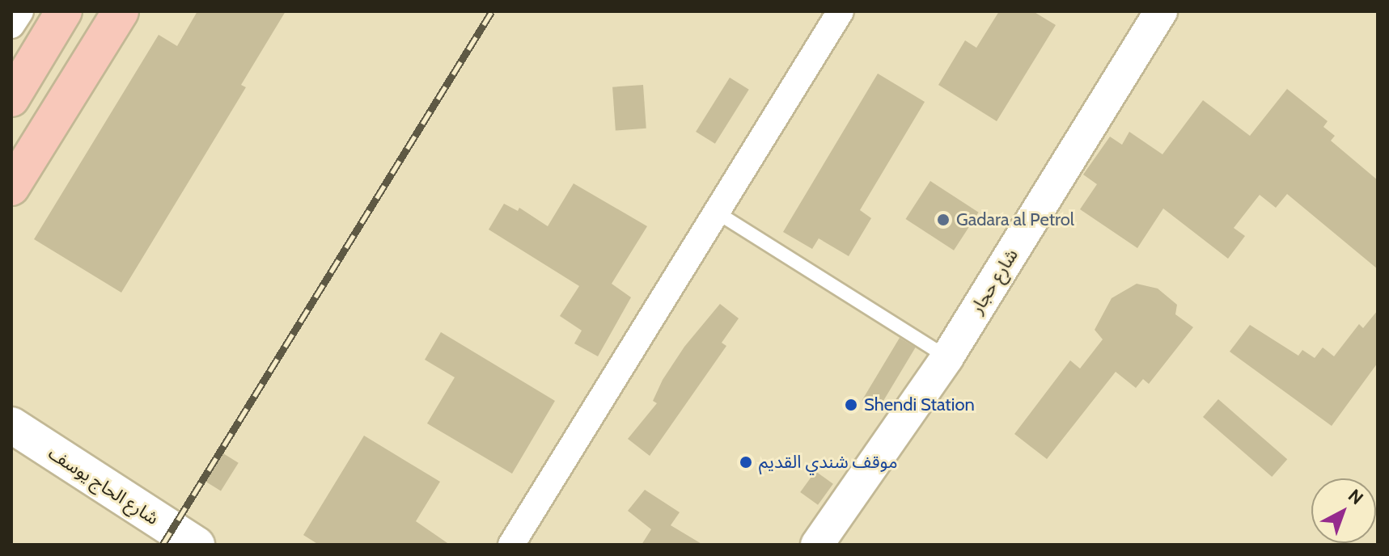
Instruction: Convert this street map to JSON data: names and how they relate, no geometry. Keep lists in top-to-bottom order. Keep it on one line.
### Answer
{"streets":{"main road":["شارع الحاج يوسف"],"street":["شارع حجار"]},"places":["Gadara al Petrol","Shendi Station","موقف شندي القديم"],"north":"top right"}
